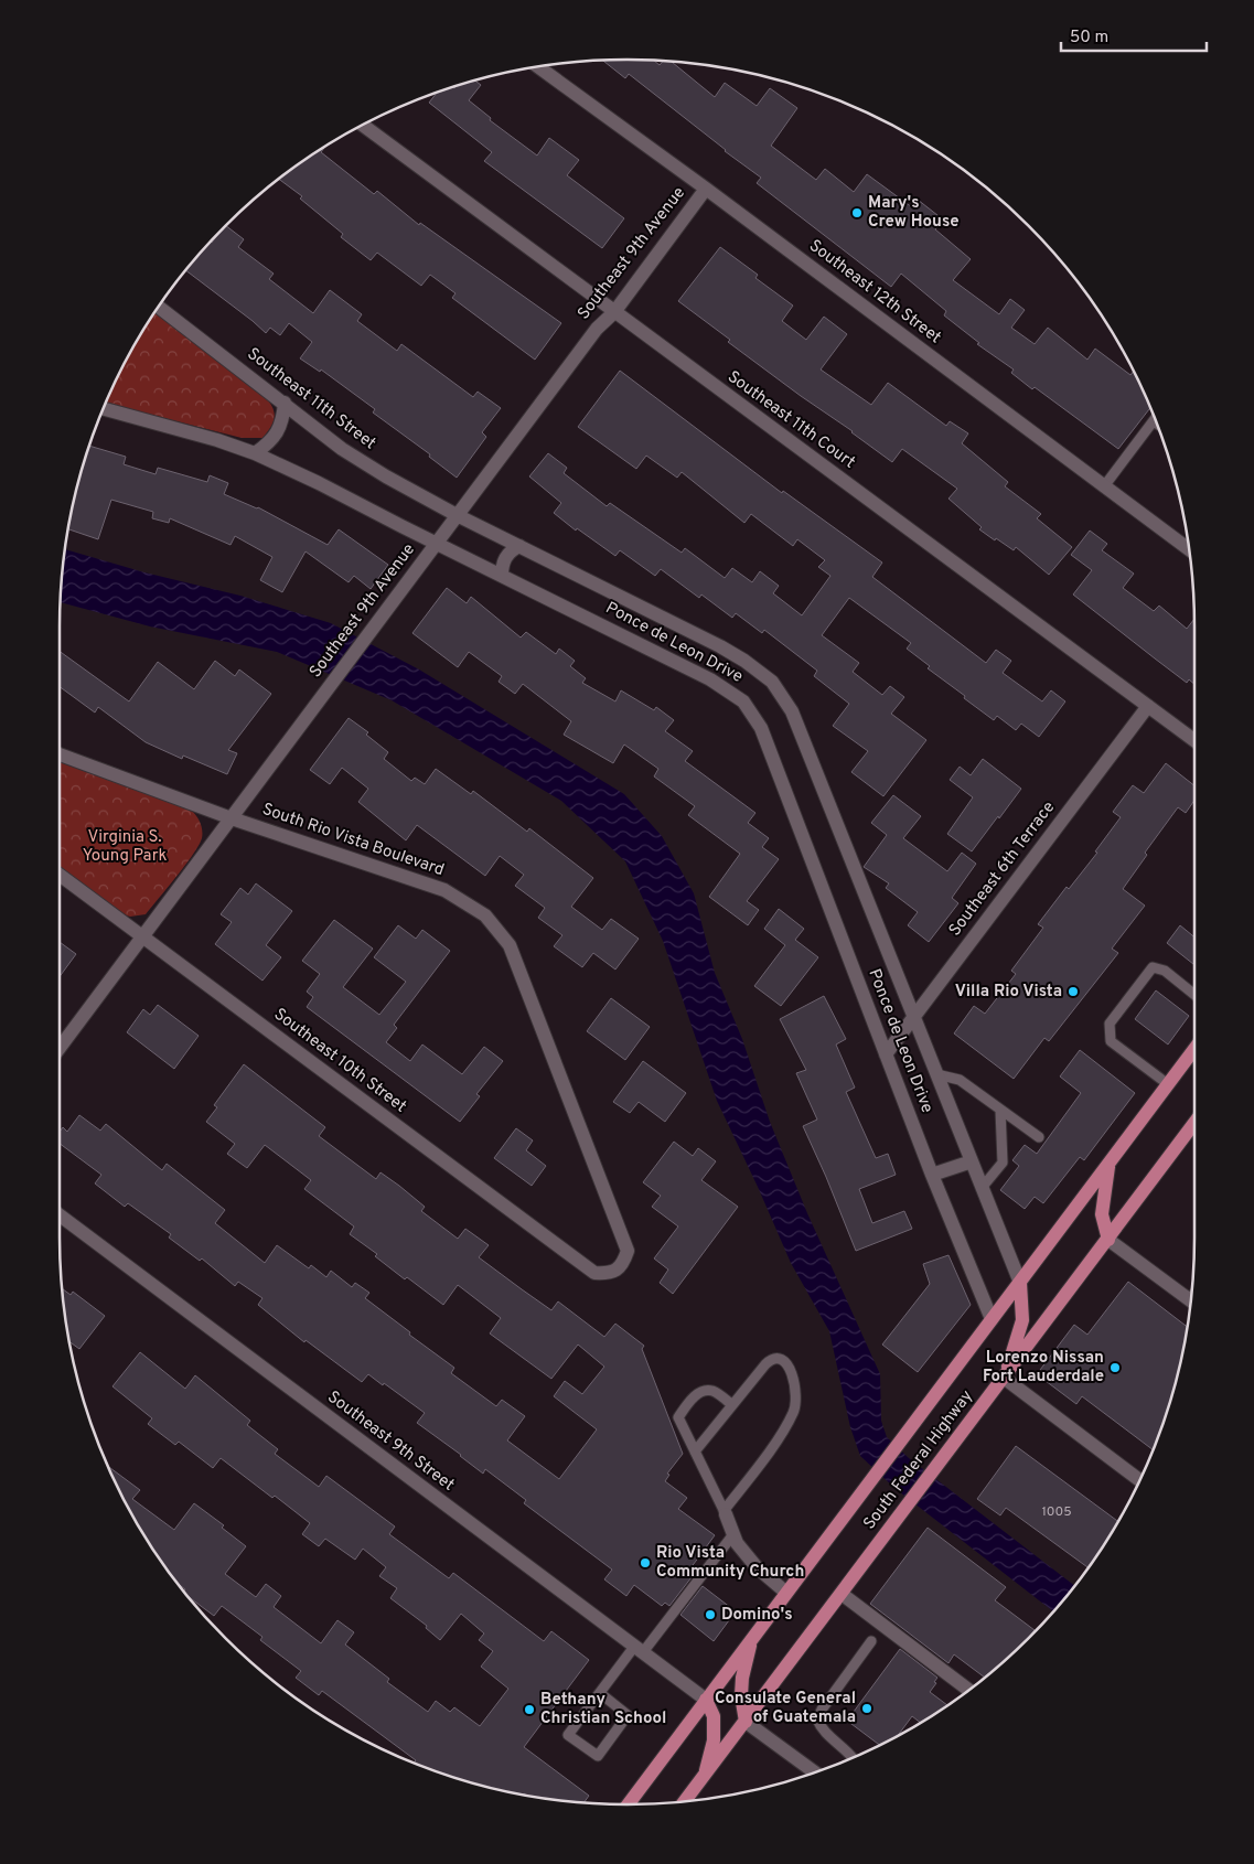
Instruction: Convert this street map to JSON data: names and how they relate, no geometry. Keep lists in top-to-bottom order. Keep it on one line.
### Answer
{"streets":{"main road":["South Federal Highway"],"street":["Southeast 9th Avenue","Southeast 12th Street","Southeast 11th Street","Southeast 11th Court","Ponce de Leon Drive","South Rio Vista Boulevard","Southeast 6th Terrace","Southeast 10th Street","Southeast 9th Street"]},"crossings":[["Southeast 9th Avenue","Southeast 12th Street"],["Southeast 9th Avenue","Southeast 11th Street"],["Southeast 9th Avenue","Southeast 11th Court"],["Southeast 9th Avenue","Ponce de Leon Drive"],["Southeast 9th Avenue","South Rio Vista Boulevard"],["Southeast 9th Avenue","Southeast 10th Street"],["Southeast 11th Street","Ponce de Leon Drive"],["Southeast 11th Court","Southeast 6th Terrace"],["Ponce de Leon Drive","Southeast 6th Terrace"],["Ponce de Leon Drive","South Federal Highway"],["South Rio Vista Boulevard","Southeast 10th Street"]],"parks":["Virginia S. Young Park"],"places":["Mary's Crew House","Villa Rio Vista","Lorenzo Nissan Fort Lauderdale","Rio Vista Community Church","Domino's","Consulate General of Guatemala","Bethany Christian School"],"house_numbers":["1005"],"scale_bar":"50 m"}
